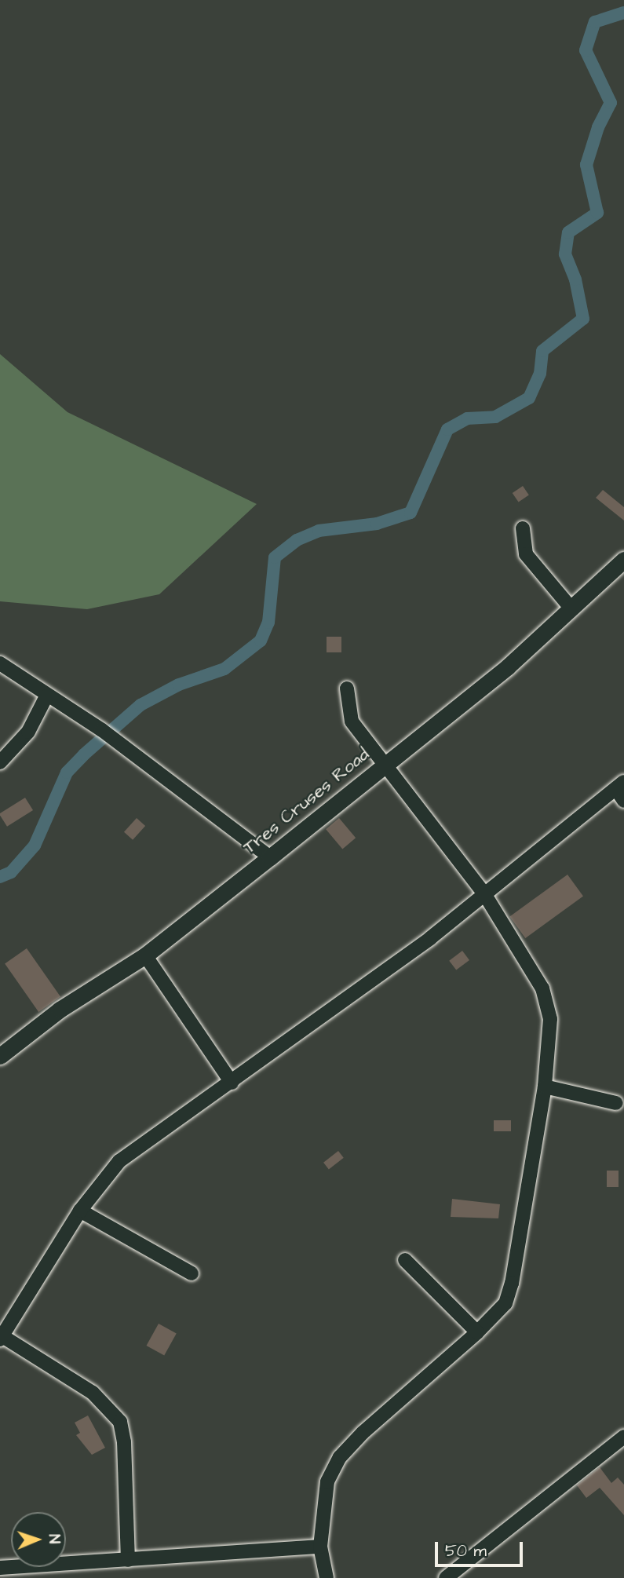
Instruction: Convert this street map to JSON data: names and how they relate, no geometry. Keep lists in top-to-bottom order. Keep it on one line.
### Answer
{"streets":{"main road":["Tres Cruses Road"]},"scale_bar":"50 m","north":"right"}
